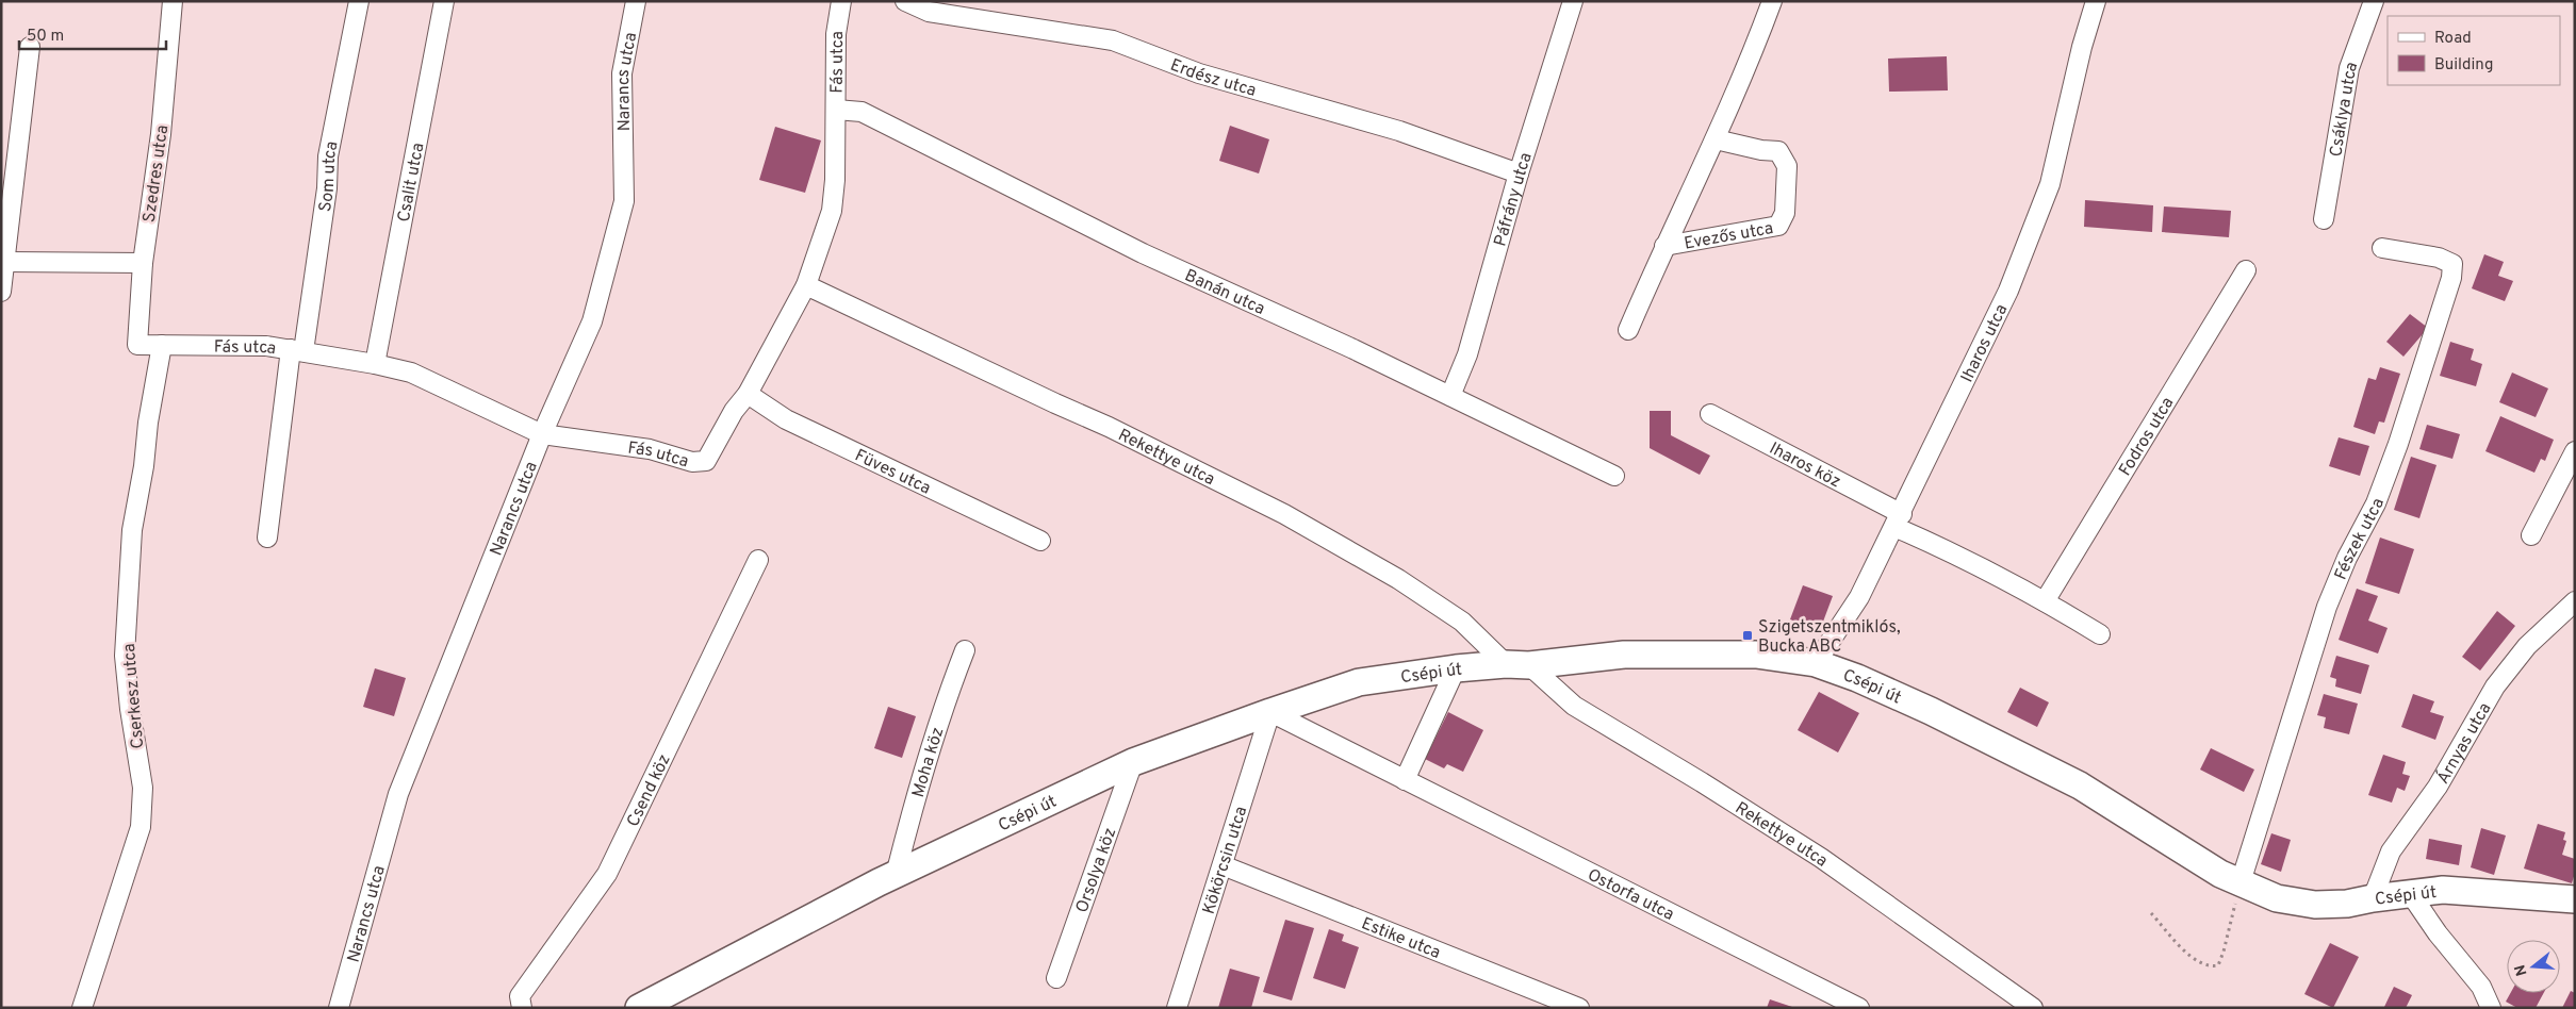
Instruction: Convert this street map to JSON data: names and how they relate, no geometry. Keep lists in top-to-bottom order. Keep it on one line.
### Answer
{"streets":{"street":["Fás utca","Erdész utca","Narancs utca","Csáklya utca","Szedres utca","Som utca","Csalit utca","Páfrány utca","Evezős utca","Banán utca","Iharos utca","Fodros utca","Rekettye utca","Iharos köz","Füves utca","Fészek utca","Csépi út","Cserkesz utca","Árnyas utca","Moha köz","Csend köz","Kökörcsin utca","Orsolya köz","Ostorfa utca","Estike utca"]},"crossings":[["Fás utca","Narancs utca"],["Fás utca","Szedres utca"],["Fás utca","Som utca"],["Fás utca","Csalit utca"],["Fás utca","Banán utca"],["Fás utca","Rekettye utca"],["Fás utca","Füves utca"],["Fás utca","Cserkesz utca"],["Erdész utca","Páfrány utca"],["Páfrány utca","Banán utca"],["Iharos utca","Iharos köz"],["Iharos utca","Csépi út"],["Rekettye utca","Csépi út"],["Fészek utca","Csépi út"],["Csépi út","Árnyas utca"],["Csépi út","Moha köz"],["Csépi út","Kökörcsin utca"],["Csépi út","Orsolya köz"],["Csépi út","Ostorfa utca"],["Kökörcsin utca","Ostorfa utca"],["Kökörcsin utca","Estike utca"]],"places":{"transit":["Szigetszentmiklós, Bucka ABC"]},"legend":["Road","Building"],"scale_bar":"50 m","north":"left"}
